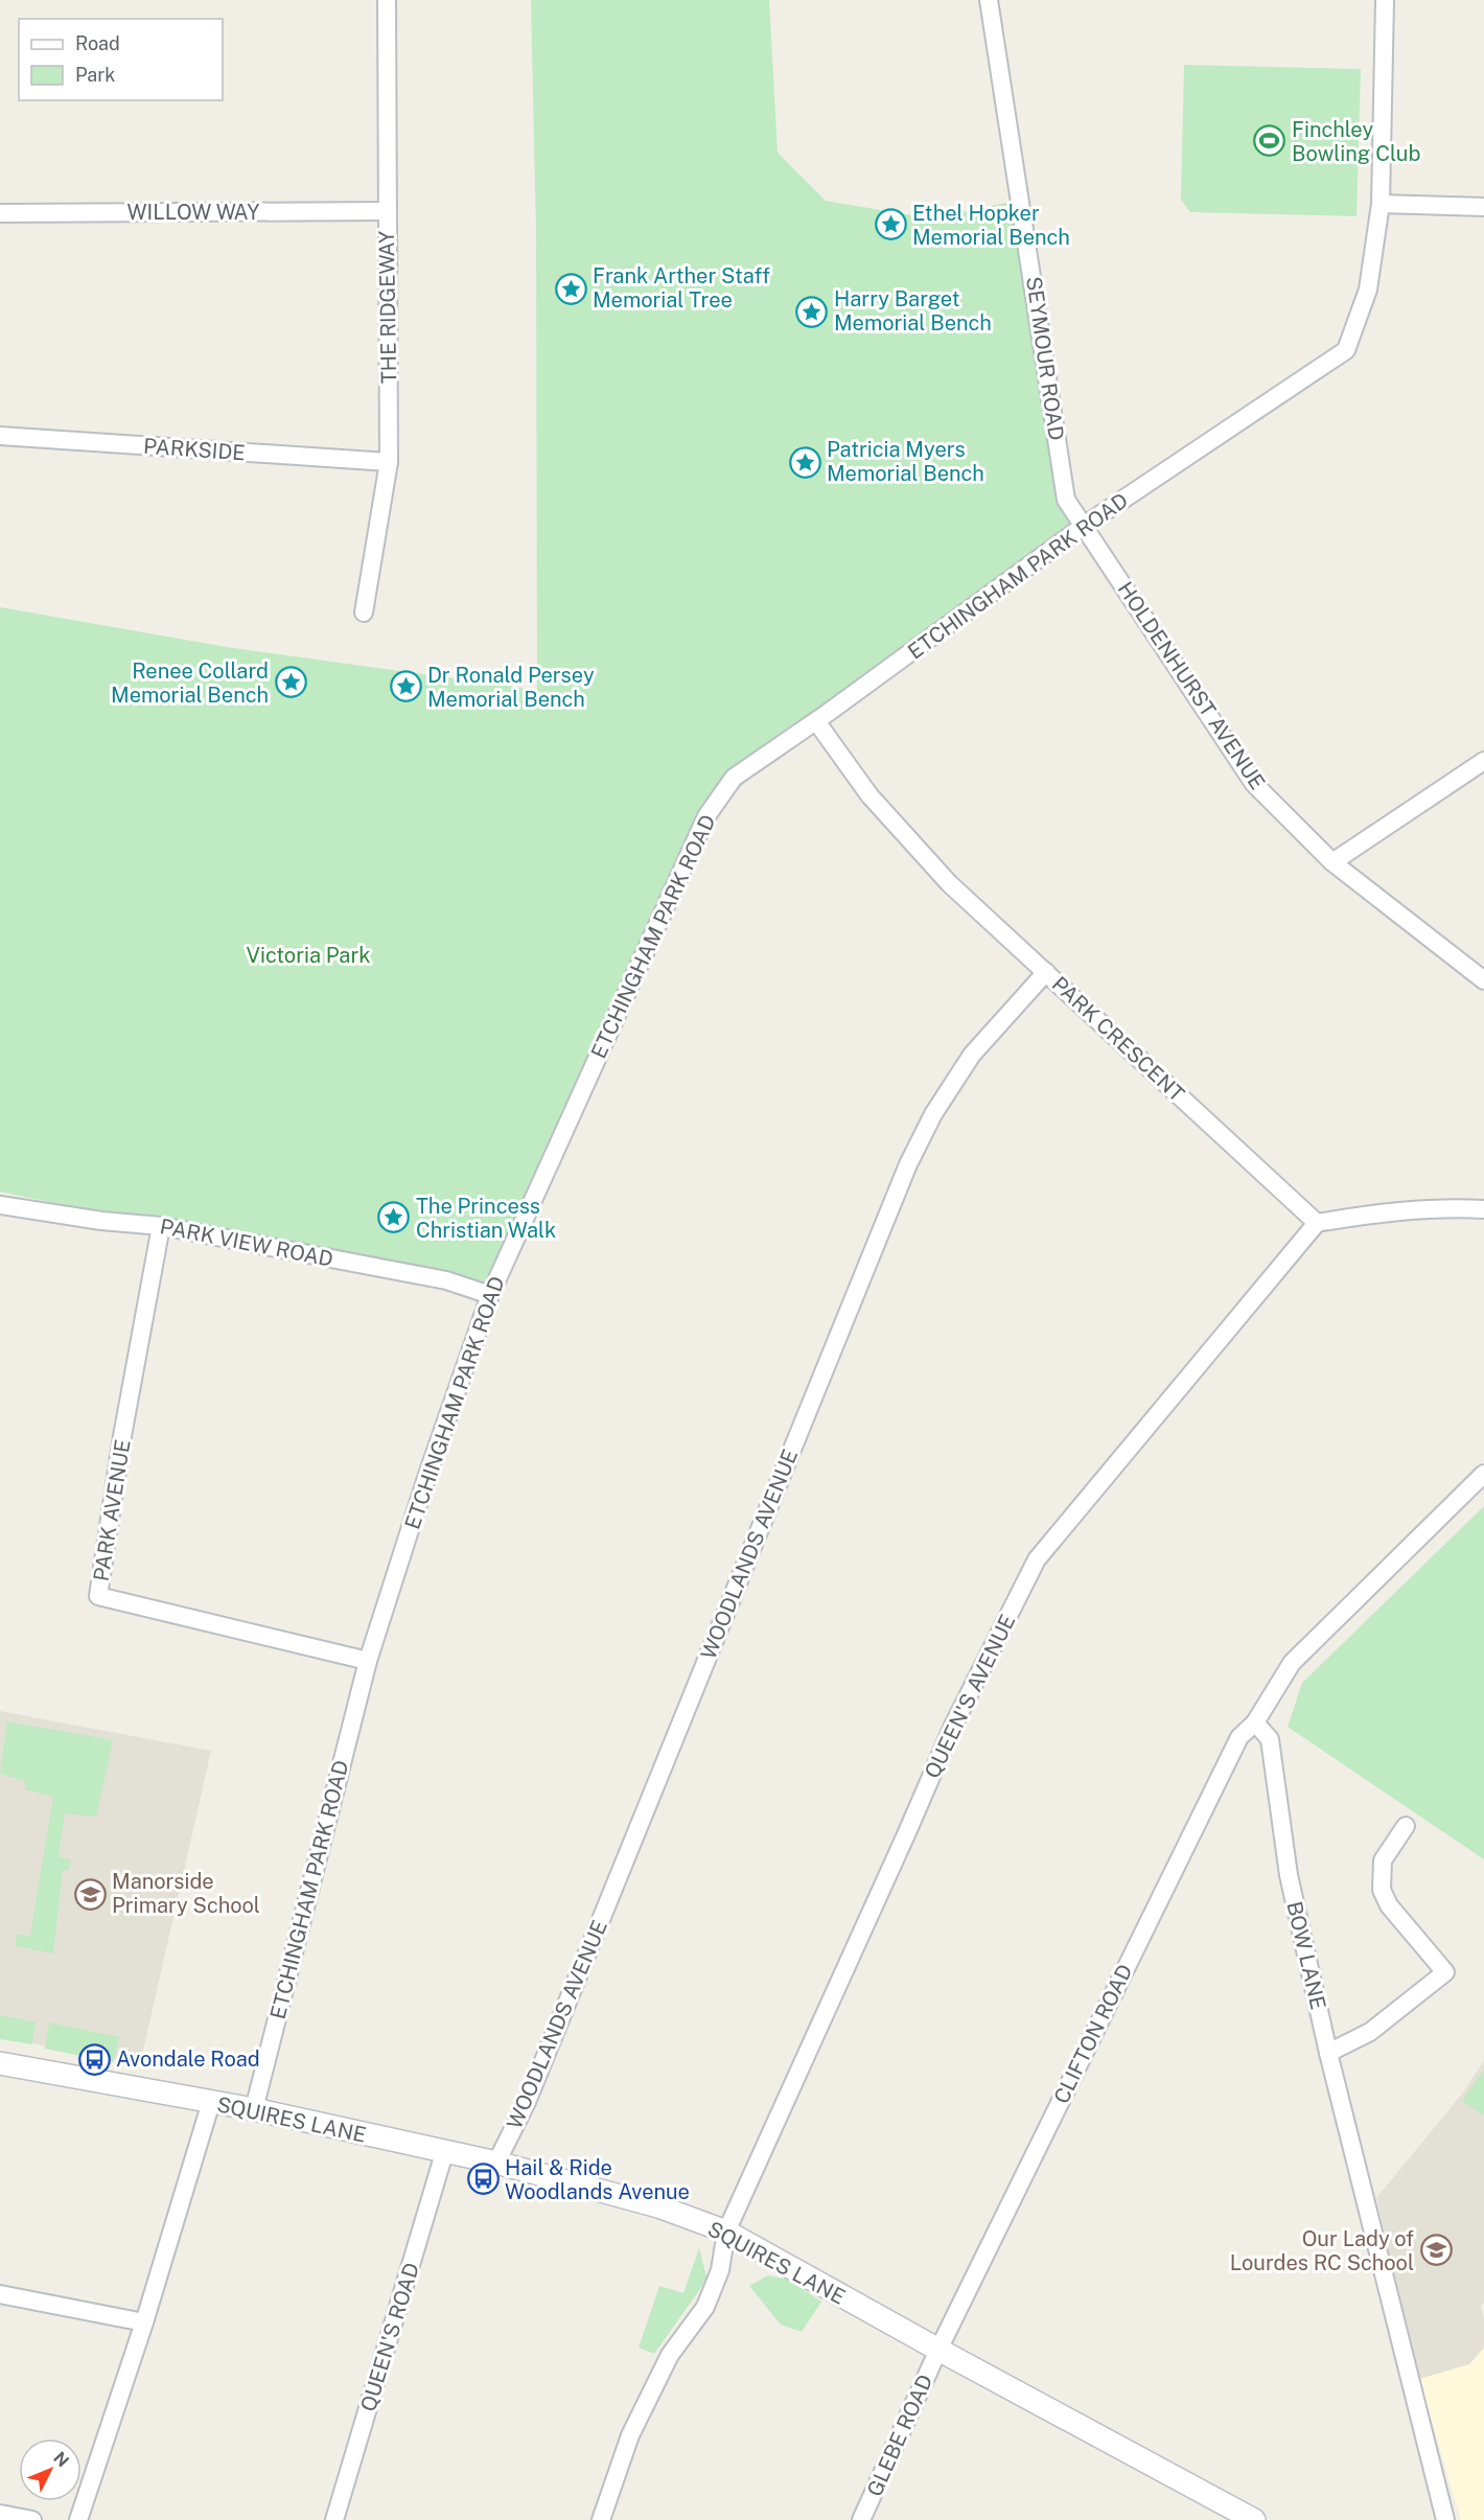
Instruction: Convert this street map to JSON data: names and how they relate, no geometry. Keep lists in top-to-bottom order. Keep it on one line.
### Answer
{"streets":{"street":["WILLOW WAY","THE RIDGEWAY","SEYMOUR ROAD","PARKSIDE","ETCHINGHAM PARK ROAD","HOLDENHURST AVENUE","PARK CRESCENT","PARK VIEW ROAD","PARK AVENUE","WOODLANDS AVENUE","QUEEN'S AVENUE","BOW LANE","CLIFTON ROAD","SQUIRES LANE","QUEEN'S ROAD","GLEBE ROAD"]},"crossings":[["WILLOW WAY","THE RIDGEWAY"],["THE RIDGEWAY","PARKSIDE"],["SEYMOUR ROAD","ETCHINGHAM PARK ROAD"],["SEYMOUR ROAD","HOLDENHURST AVENUE"],["ETCHINGHAM PARK ROAD","HOLDENHURST AVENUE"],["ETCHINGHAM PARK ROAD","PARK CRESCENT"],["ETCHINGHAM PARK ROAD","PARK VIEW ROAD"],["ETCHINGHAM PARK ROAD","PARK AVENUE"],["ETCHINGHAM PARK ROAD","SQUIRES LANE"],["PARK CRESCENT","WOODLANDS AVENUE"],["PARK CRESCENT","QUEEN'S AVENUE"],["PARK VIEW ROAD","PARK AVENUE"],["WOODLANDS AVENUE","SQUIRES LANE"],["QUEEN'S AVENUE","SQUIRES LANE"],["BOW LANE","CLIFTON ROAD"],["CLIFTON ROAD","SQUIRES LANE"],["CLIFTON ROAD","GLEBE ROAD"],["SQUIRES LANE","QUEEN'S ROAD"],["SQUIRES LANE","GLEBE ROAD"]],"parks":["Victoria Park"],"places":{"sports":["Finchley Bowling Club"],"place":["Ethel Hopker Memorial Bench","Frank Arther Staff Memorial Tree","Harry Barget Memorial Bench","Patricia Myers Memorial Bench","Renee Collard Memorial Bench","Dr Ronald Persey Memorial Bench","The Princess Christian Walk"],"school or university":["Manorside Primary School","Our Lady of Lourdes RC School"],"bus stop":["Avondale Road","Hail & Ride Woodlands Avenue"]},"legend":["Road","Park"],"north":"top right"}
